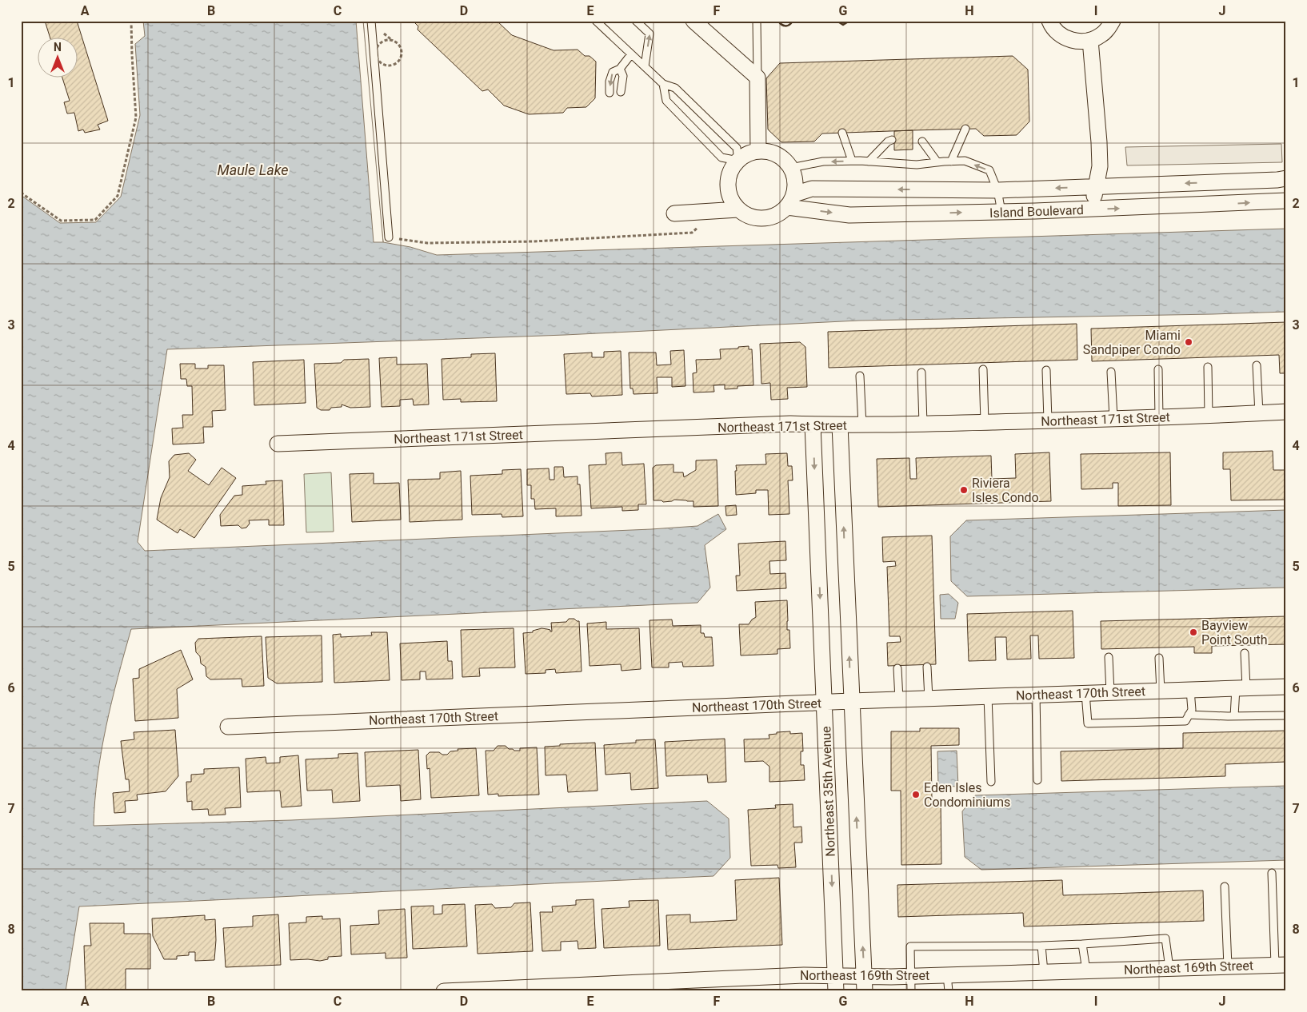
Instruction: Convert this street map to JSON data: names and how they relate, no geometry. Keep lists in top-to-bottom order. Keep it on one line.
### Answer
{"streets":{"street":["Island Boulevard","Northeast 171st Street","Northeast 170th Street","Northeast 35th Avenue","Northeast 169th Street"]},"crossings":[["Northeast 171st Street","Northeast 35th Avenue"],["Northeast 170th Street","Northeast 35th Avenue"],["Northeast 35th Avenue","Northeast 169th Street"]],"water":["Maule Lake"],"places":["Miami Sandpiper Condo","Riviera Isles Condo","Bayview Point South","Eden Isles Condominiums"],"north":"top","grid":{"columns":["A","B","C","D","E","F","G","H","I","J"],"rows":["1","2","3","4","5","6","7","8"]}}
